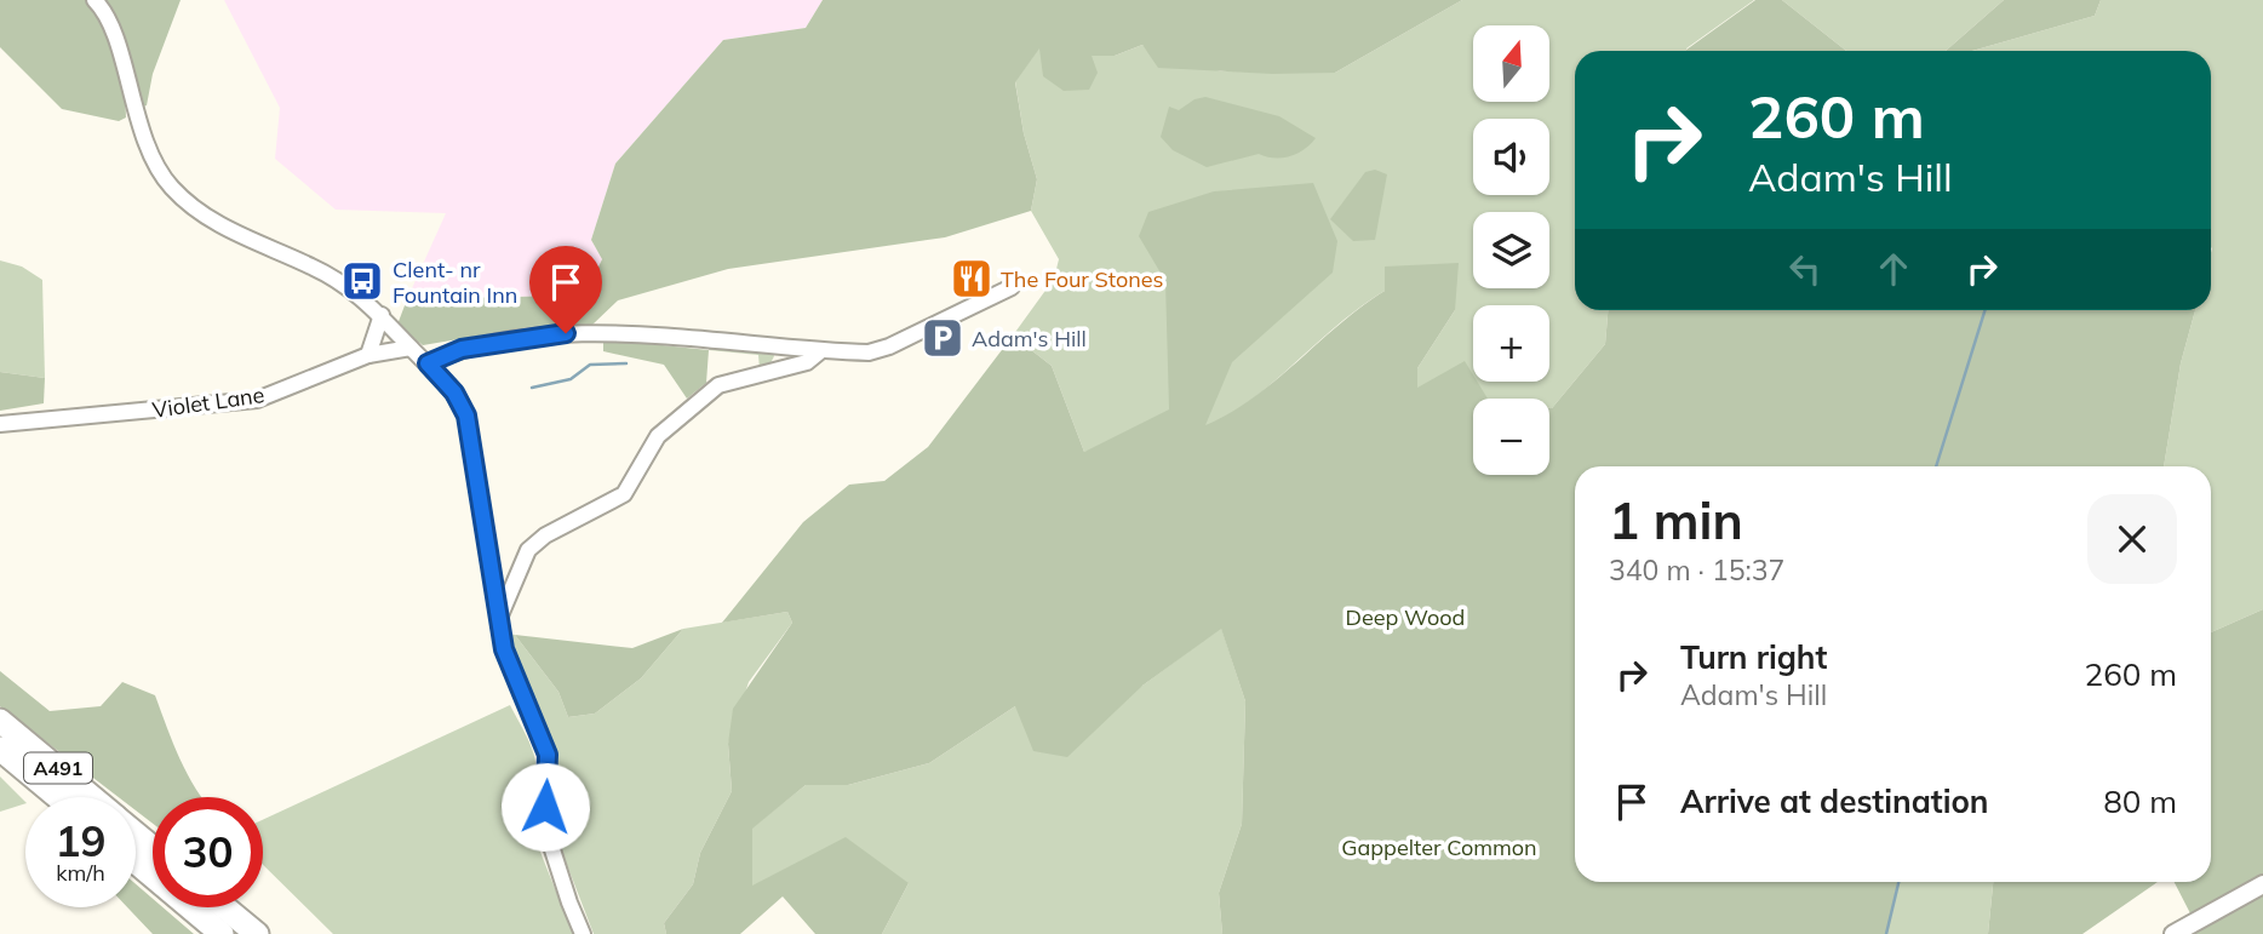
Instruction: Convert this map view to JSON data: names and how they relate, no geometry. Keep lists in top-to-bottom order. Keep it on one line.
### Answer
{"streets":{"highway":["A491"],"street":["Violet Lane"]},"parks":["Deep Wood","Gappelter Common"],"places":{"restaurant":["The Four Stones"],"bus stop":["Clent- nr Fountain Inn"],"parking":["Adam's Hill"]},"north":"top","page":{"map_buttons":["+","−"],"turn":["260 m","Adam's Hill"],"heading":["1 min","340 m · 15:37"],"list":[{"name":"Turn right","note":"Adam's Hill","value":"260 m"},{"name":"Arrive at destination","value":"80 m"}],"speed":"19 km/h","limit":"30"}}
